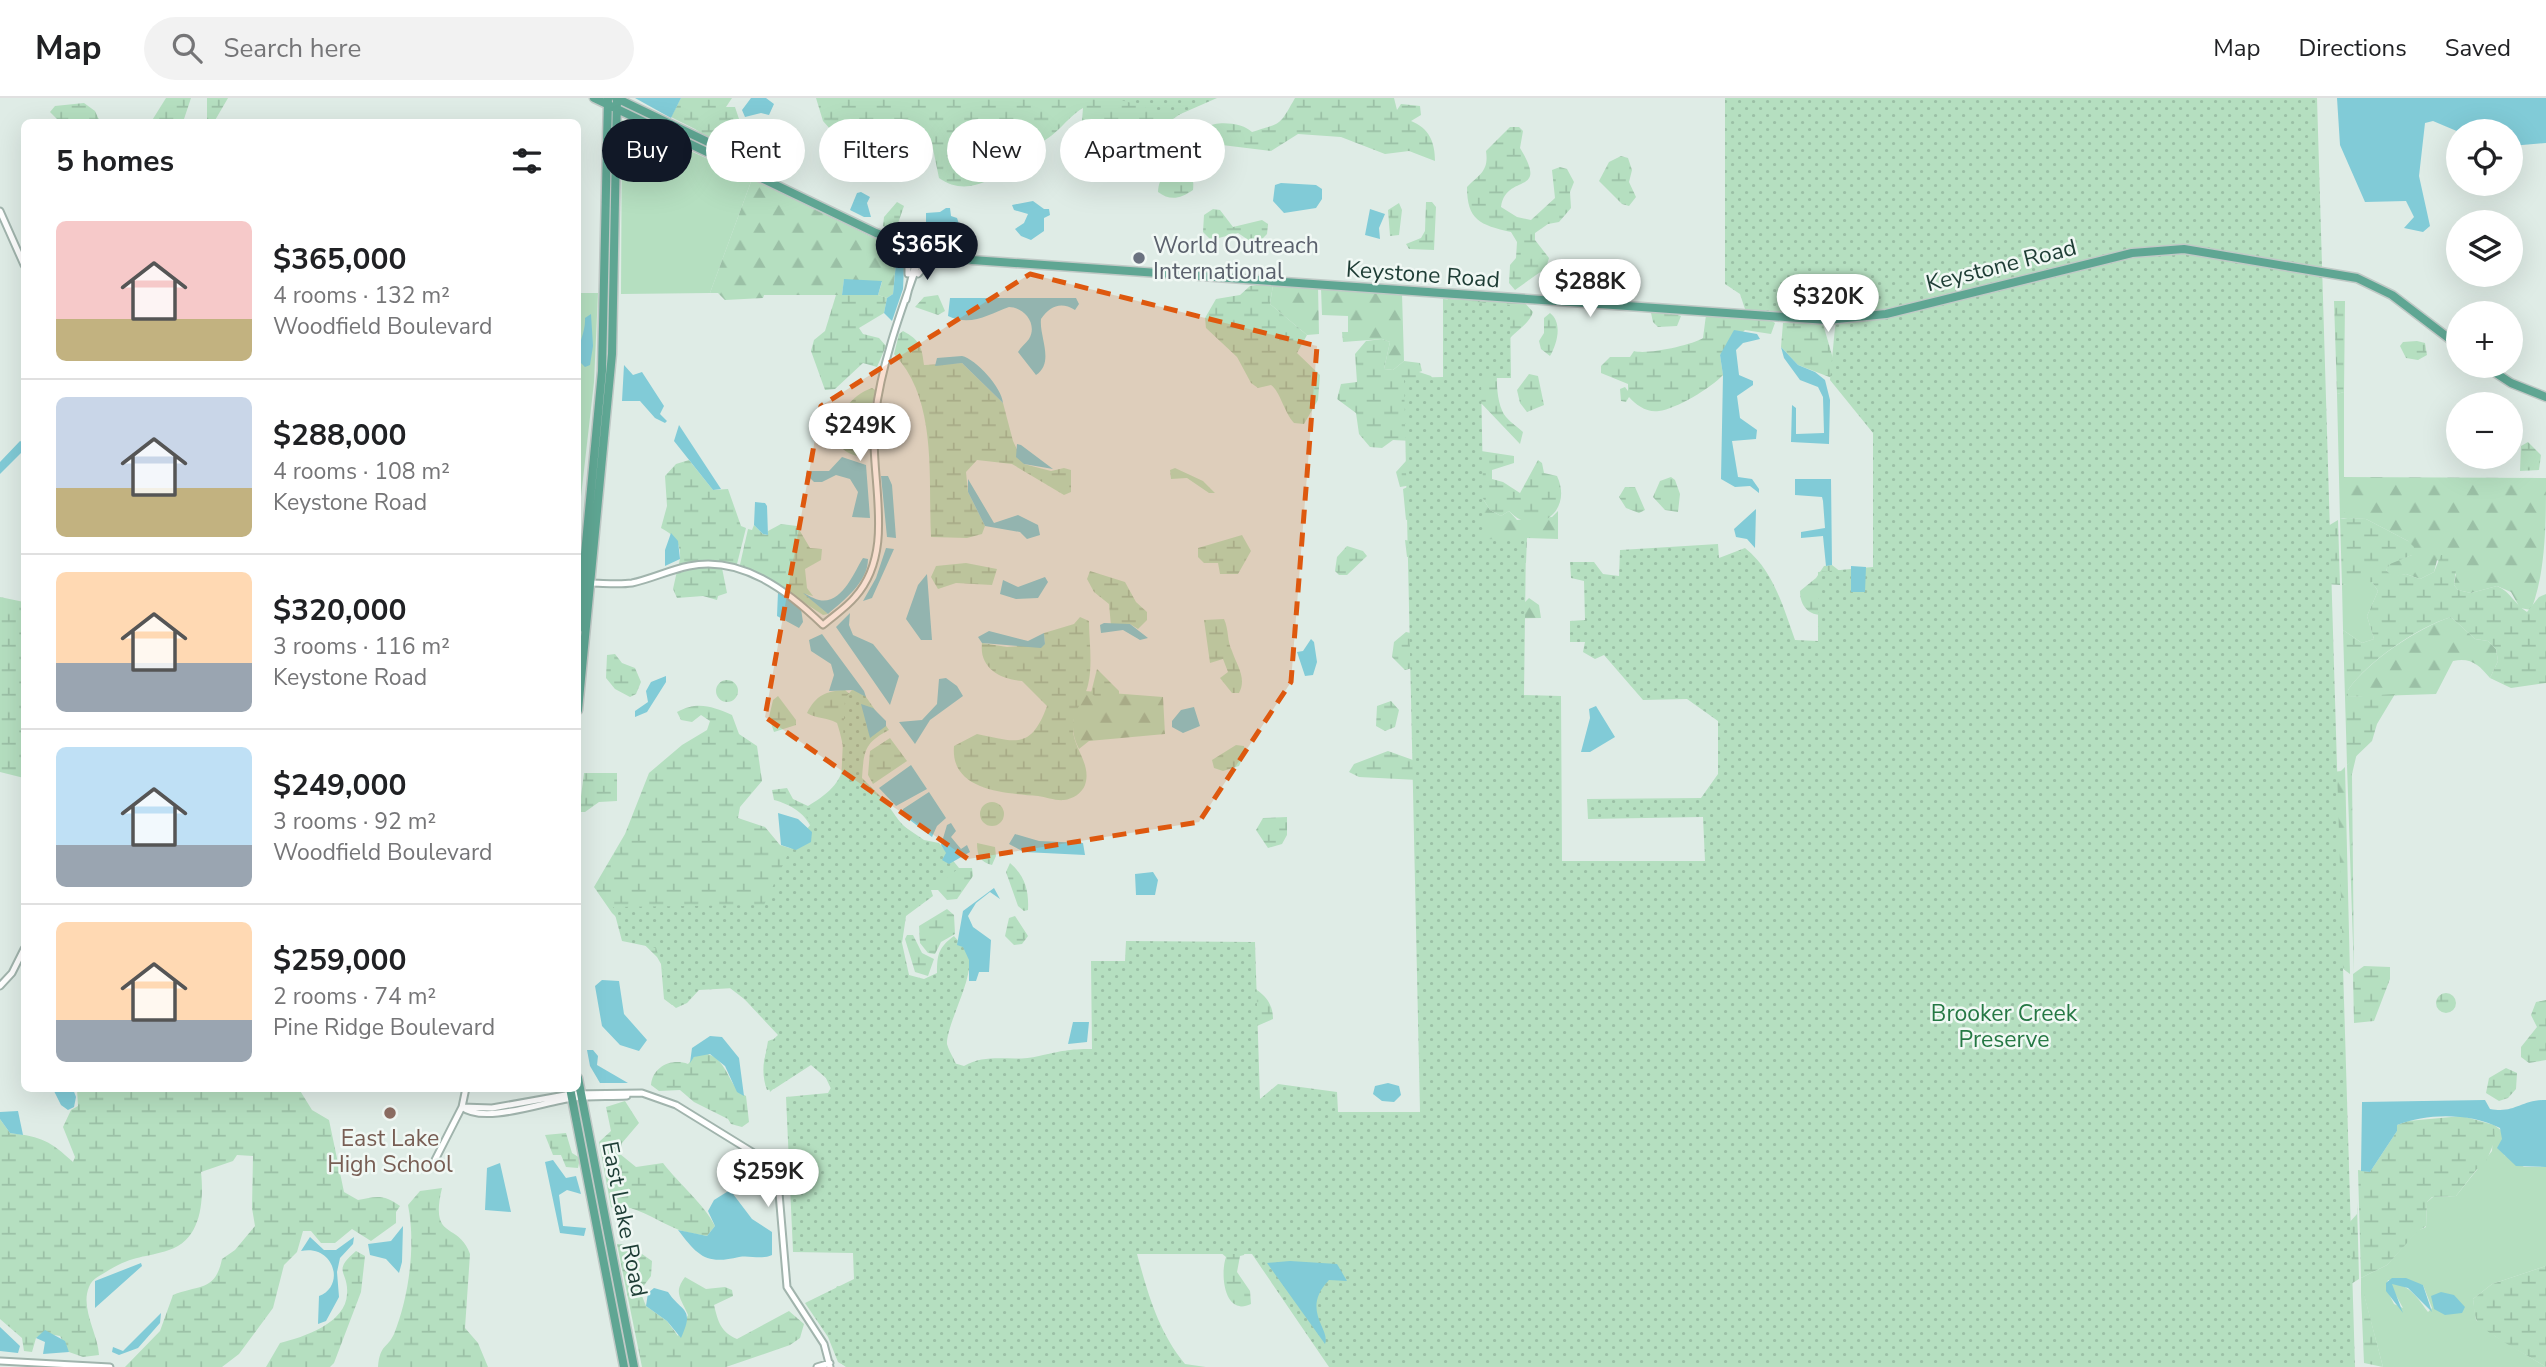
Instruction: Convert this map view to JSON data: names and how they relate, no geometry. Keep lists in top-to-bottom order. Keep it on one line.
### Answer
{"streets":{"main road":["Keystone Road","East Lake Road"]},"parks":["Brooker Creek Preserve"],"places":["World Outreach International","East Lake High School"],"page":{"header":"Map","search":"Search here","nav":["Map","Directions","Saved"],"map_buttons":["+","−"],"chip":["Buy","Rent","Filters","New","Apartment"],"heading":"5 homes","list":[{"name":"$365,000","note":"4 rooms · 132 m² · Woodfield Boulevard"},{"name":"$288,000","note":"4 rooms · 108 m² · Keystone Road"},{"name":"$320,000","note":"3 rooms · 116 m² · Keystone Road"},{"name":"$249,000","note":"3 rooms · 92 m² · Woodfield Boulevard"},{"name":"$259,000","note":"2 rooms · 74 m² · Pine Ridge Boulevard"}],"price":["$365K","$288K","$320K","$249K","$259K"]}}
